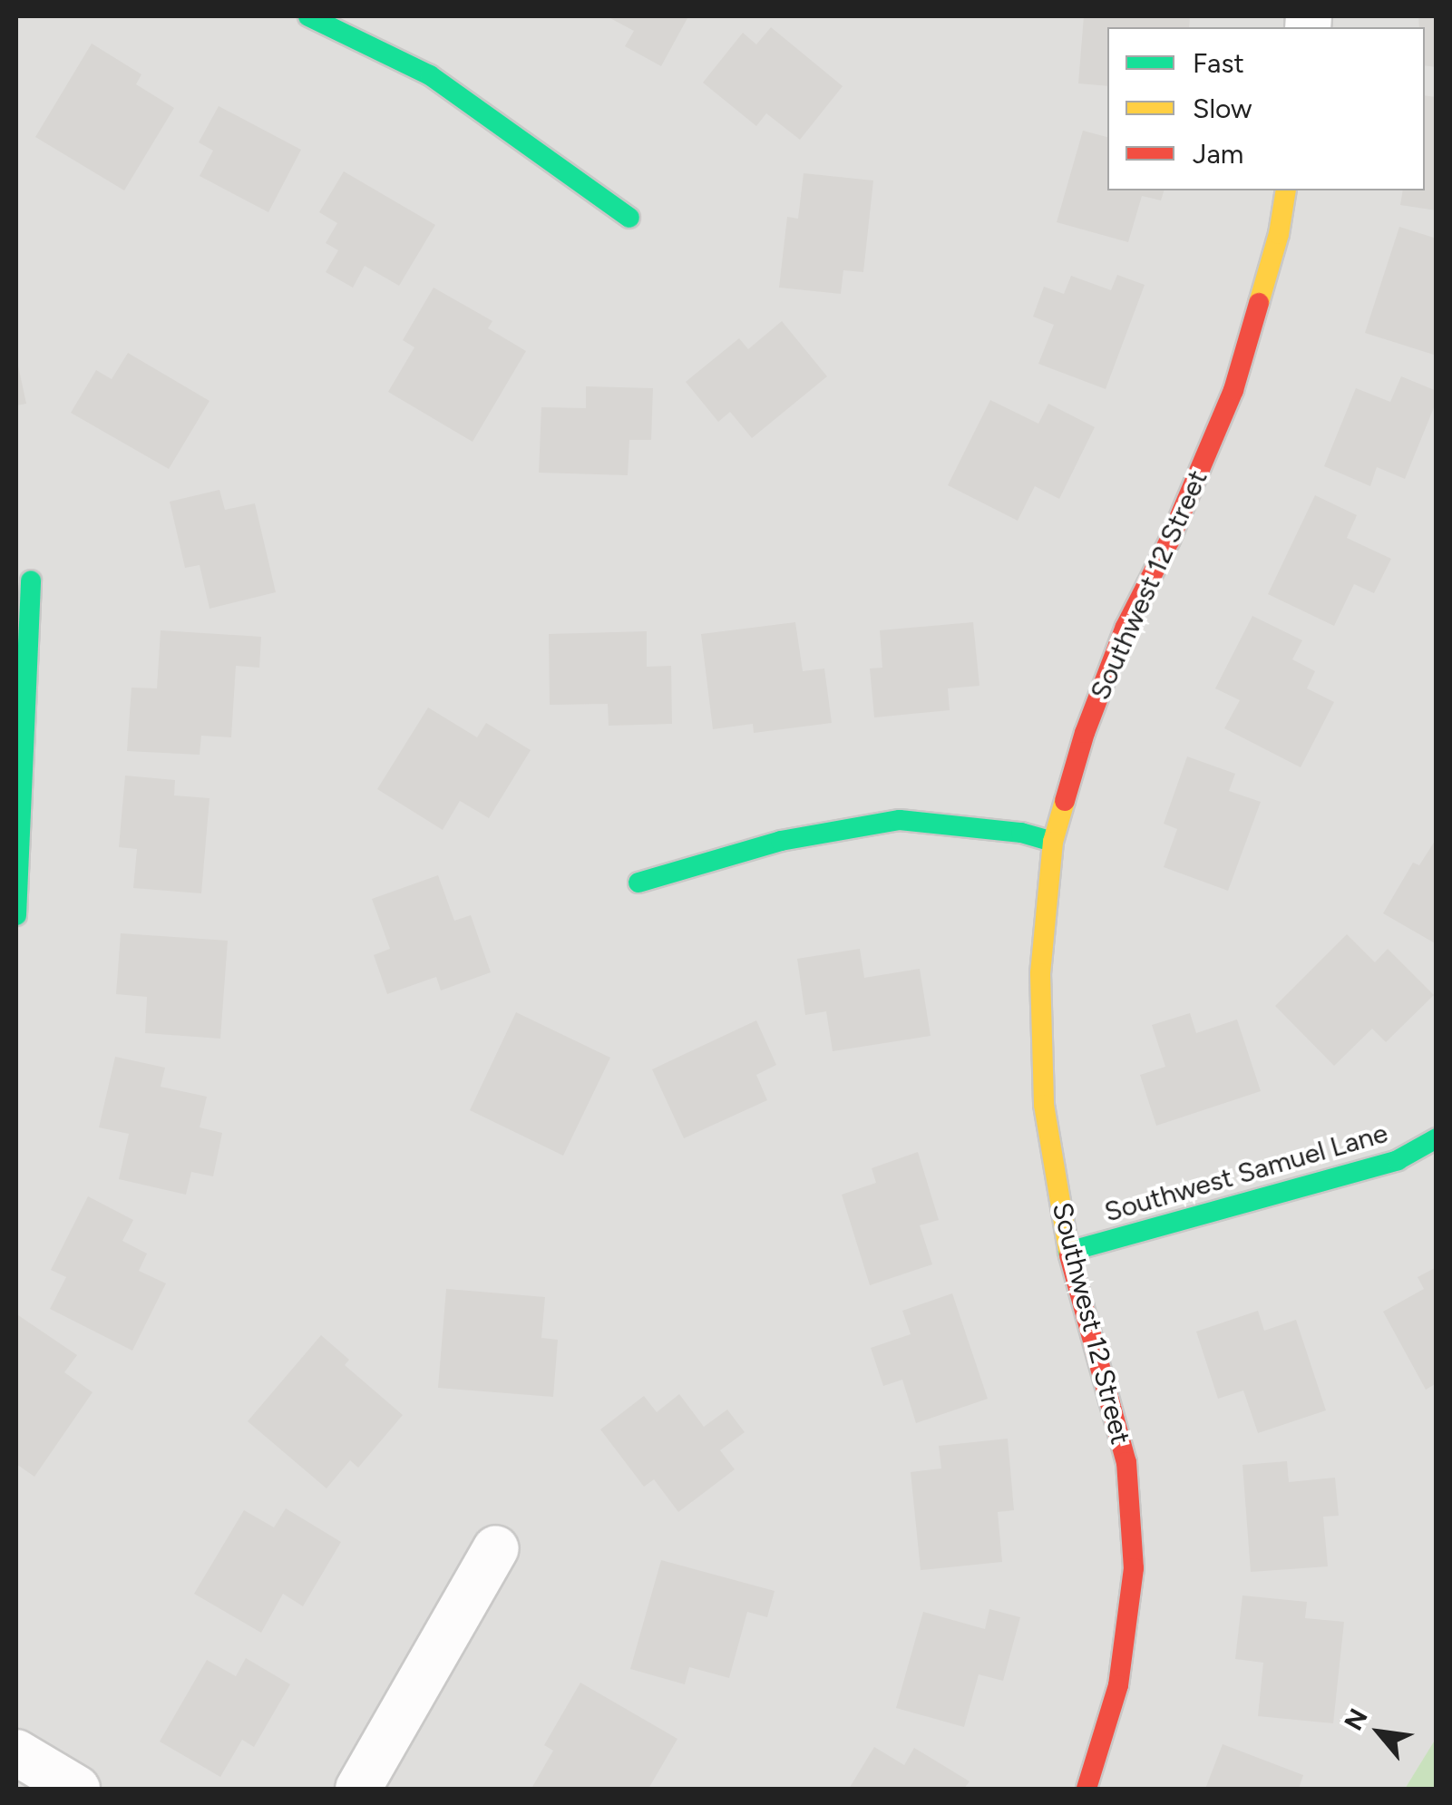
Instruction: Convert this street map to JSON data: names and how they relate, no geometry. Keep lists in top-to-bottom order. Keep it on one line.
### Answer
{"streets":{"street":["Southwest 12 Street","Southwest Samuel Lane"]},"crossings":[["Southwest 12 Street","Southwest Samuel Lane"]],"legend":["Fast","Slow","Jam"],"north":"top left"}
